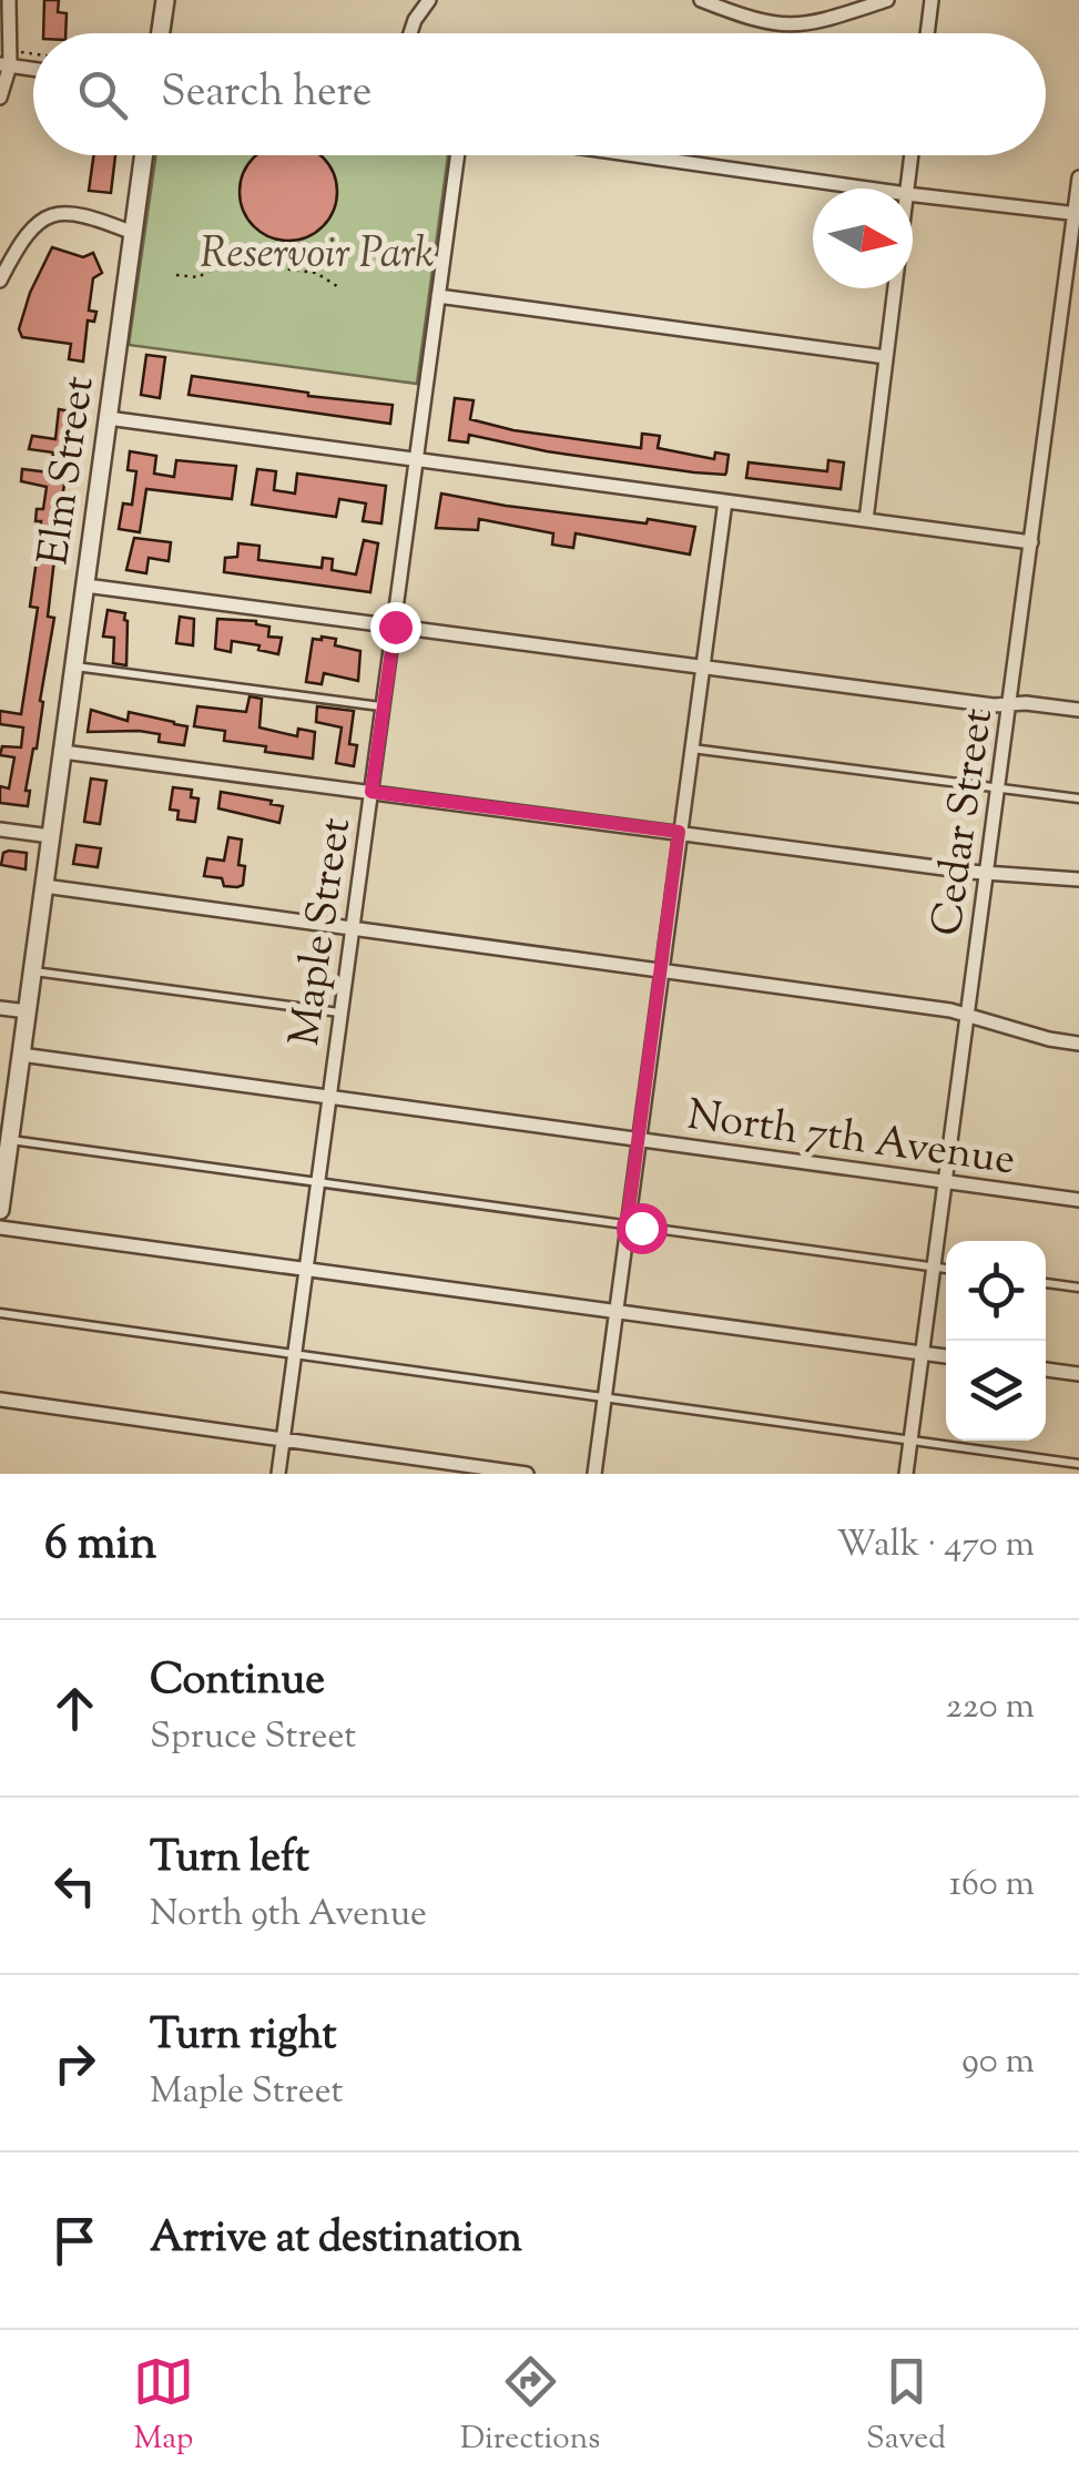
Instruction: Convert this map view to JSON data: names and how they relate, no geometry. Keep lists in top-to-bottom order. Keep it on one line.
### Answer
{"streets":{"street":["Elm Street","Cedar Street","Maple Street","North 7th Avenue"]},"crossings":[["Elm Street","North 7th Avenue"],["Cedar Street","North 7th Avenue"],["Maple Street","North 7th Avenue"]],"parks":["Reservoir Park"],"north":"right","page":{"search":"Search here","heading":["6 min","Walk · 470 m"],"list":[["Continue","Spruce Street","220 m"],["Turn left","North 9th Avenue","160 m"],["Turn right","Maple Street","90 m"],"Arrive at destination"],"nav":["Map","Directions","Saved"]}}
